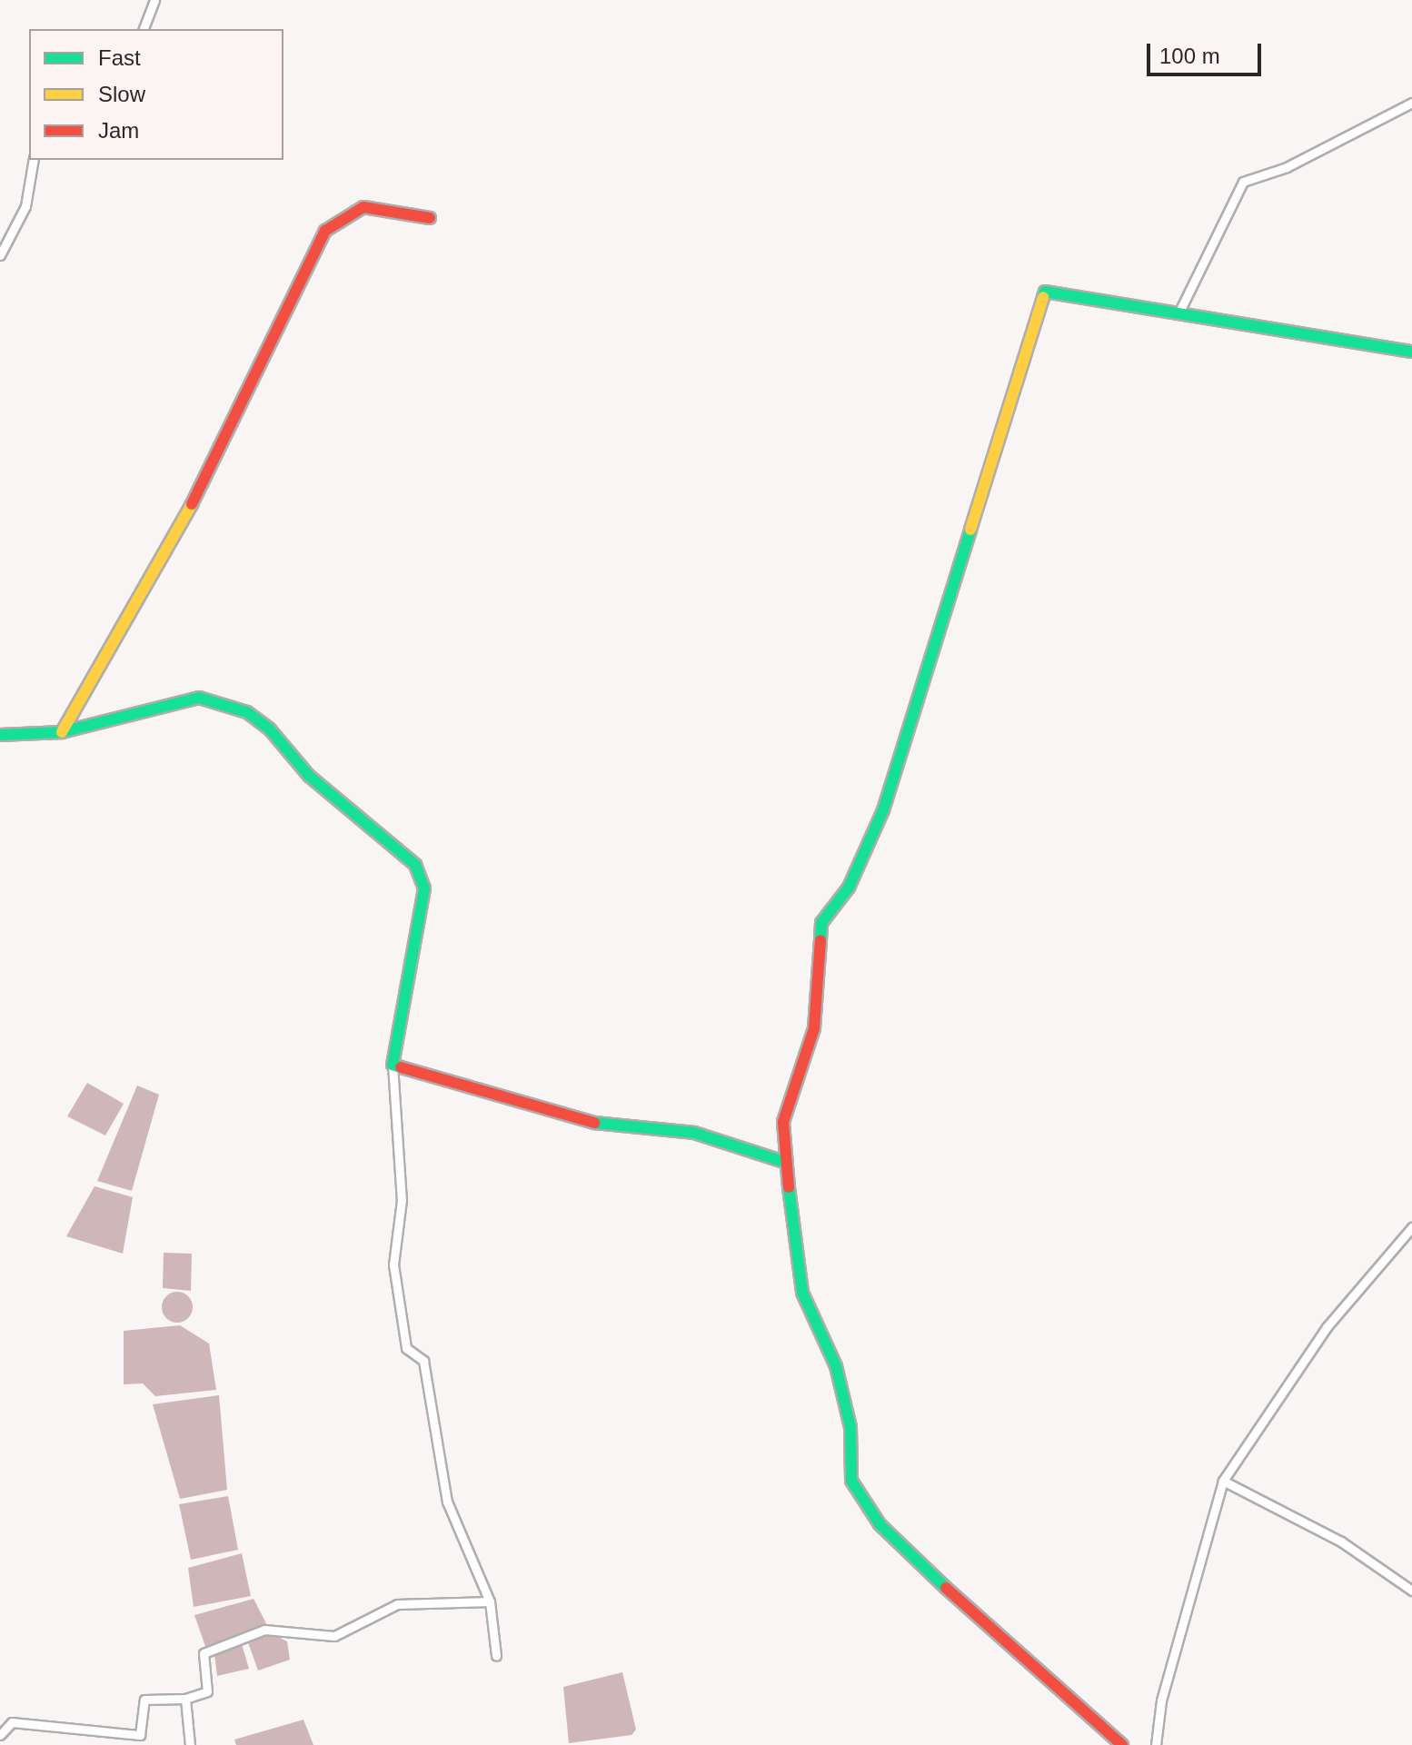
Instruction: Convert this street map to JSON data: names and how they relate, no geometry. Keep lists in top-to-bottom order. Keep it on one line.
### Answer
{"legend":["Fast","Slow","Jam"],"scale_bar":"100 m"}
